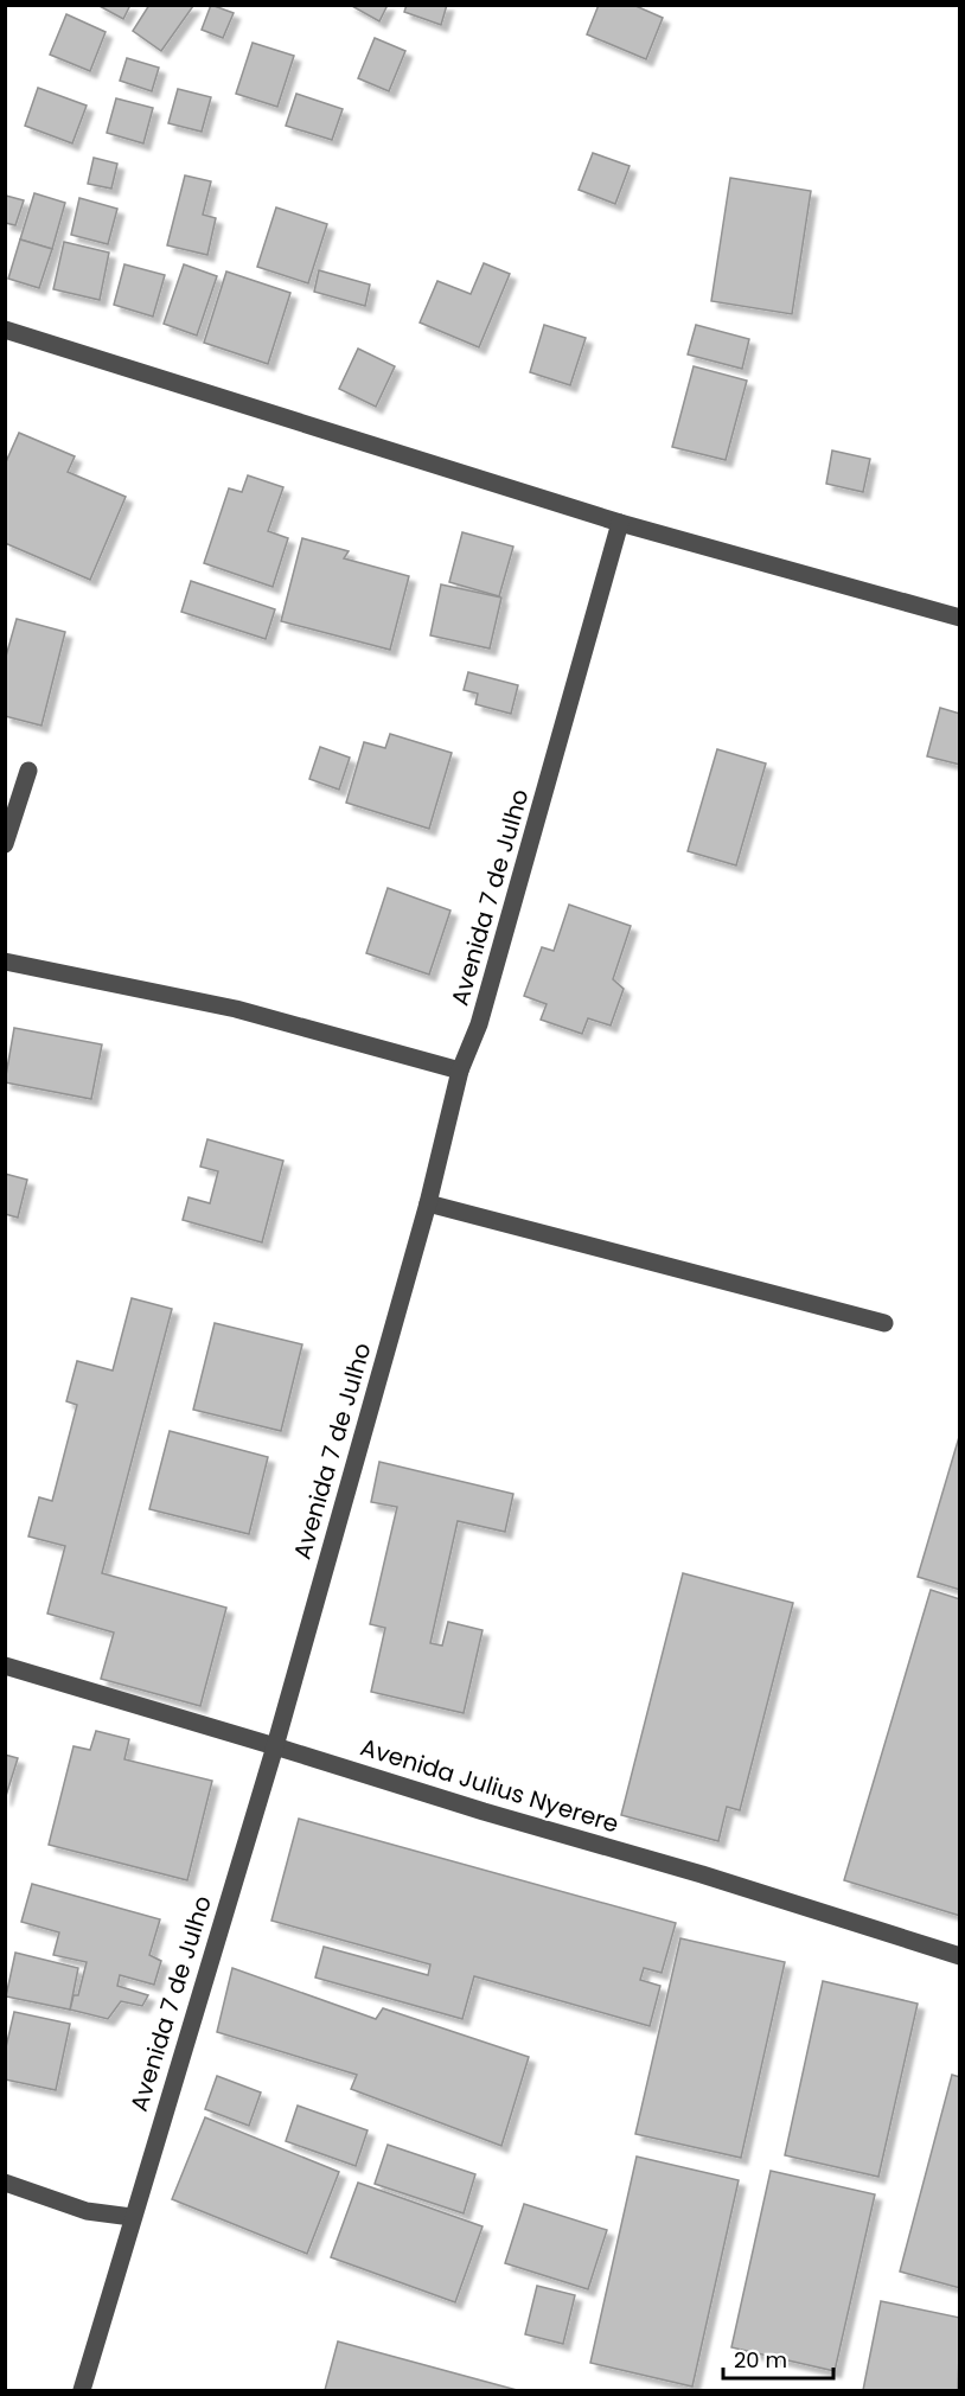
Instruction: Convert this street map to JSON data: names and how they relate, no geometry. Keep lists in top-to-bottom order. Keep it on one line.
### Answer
{"streets":{"street":["Avenida 7 de Julho","Avenida Julius Nyerere"]},"crossings":[["Avenida 7 de Julho","Avenida Julius Nyerere"]],"scale_bar":"20 m"}
